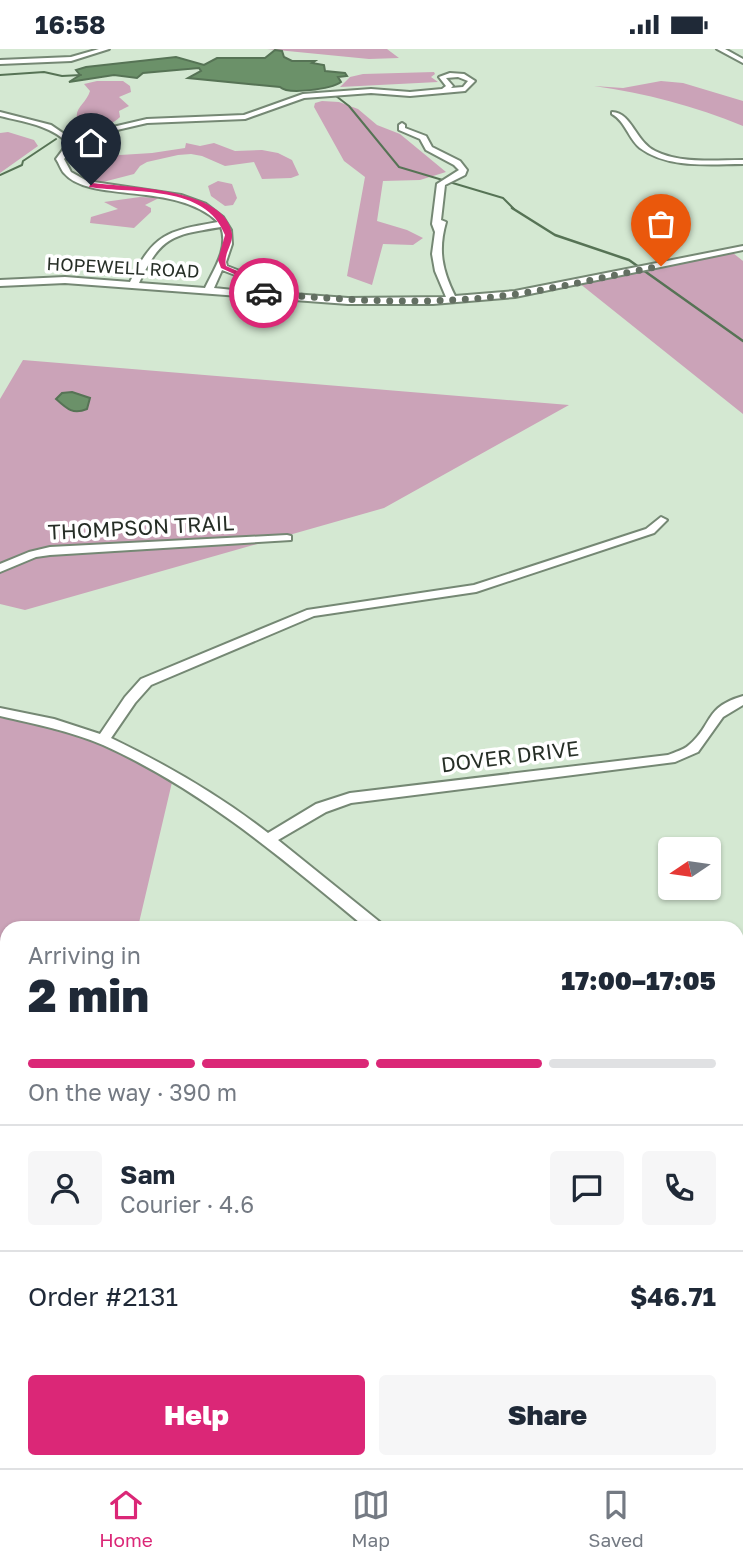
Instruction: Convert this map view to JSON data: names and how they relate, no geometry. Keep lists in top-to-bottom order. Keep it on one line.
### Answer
{"streets":{"street":["HOPEWELL ROAD","THOMPSON TRAIL","DOVER DRIVE"]},"north":"left","page":{"status":"16:58","heading":["2 min","Arriving in","17:00–17:05"],"panel":["Sam","Courier · 4.6","Order #2131","$46.71"],"bar":"On the way · 390 m","buttons":["Help","Share"],"tabs":["Home","Map","Saved"]}}
